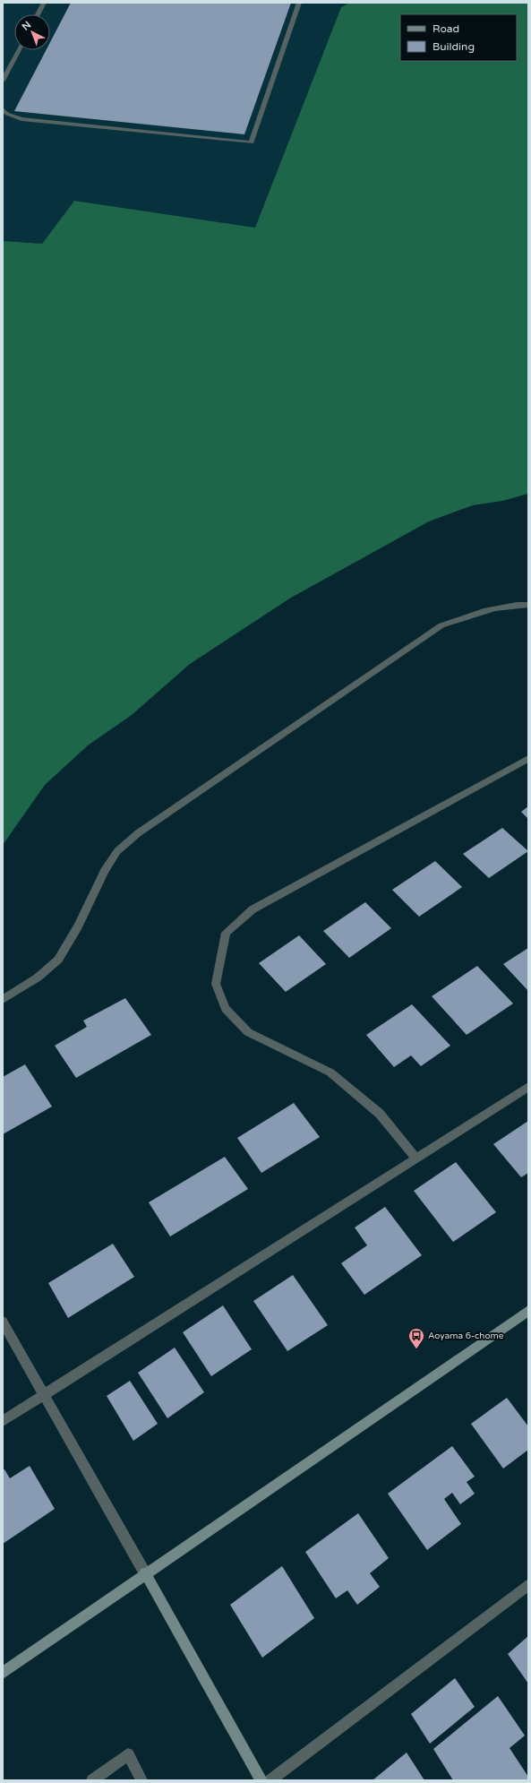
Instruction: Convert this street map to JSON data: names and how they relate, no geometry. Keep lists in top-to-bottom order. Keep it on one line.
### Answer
{"places":{"bus stop":["Aoyama 6-chome"]},"legend":["Road","Building"],"north":"top left"}
